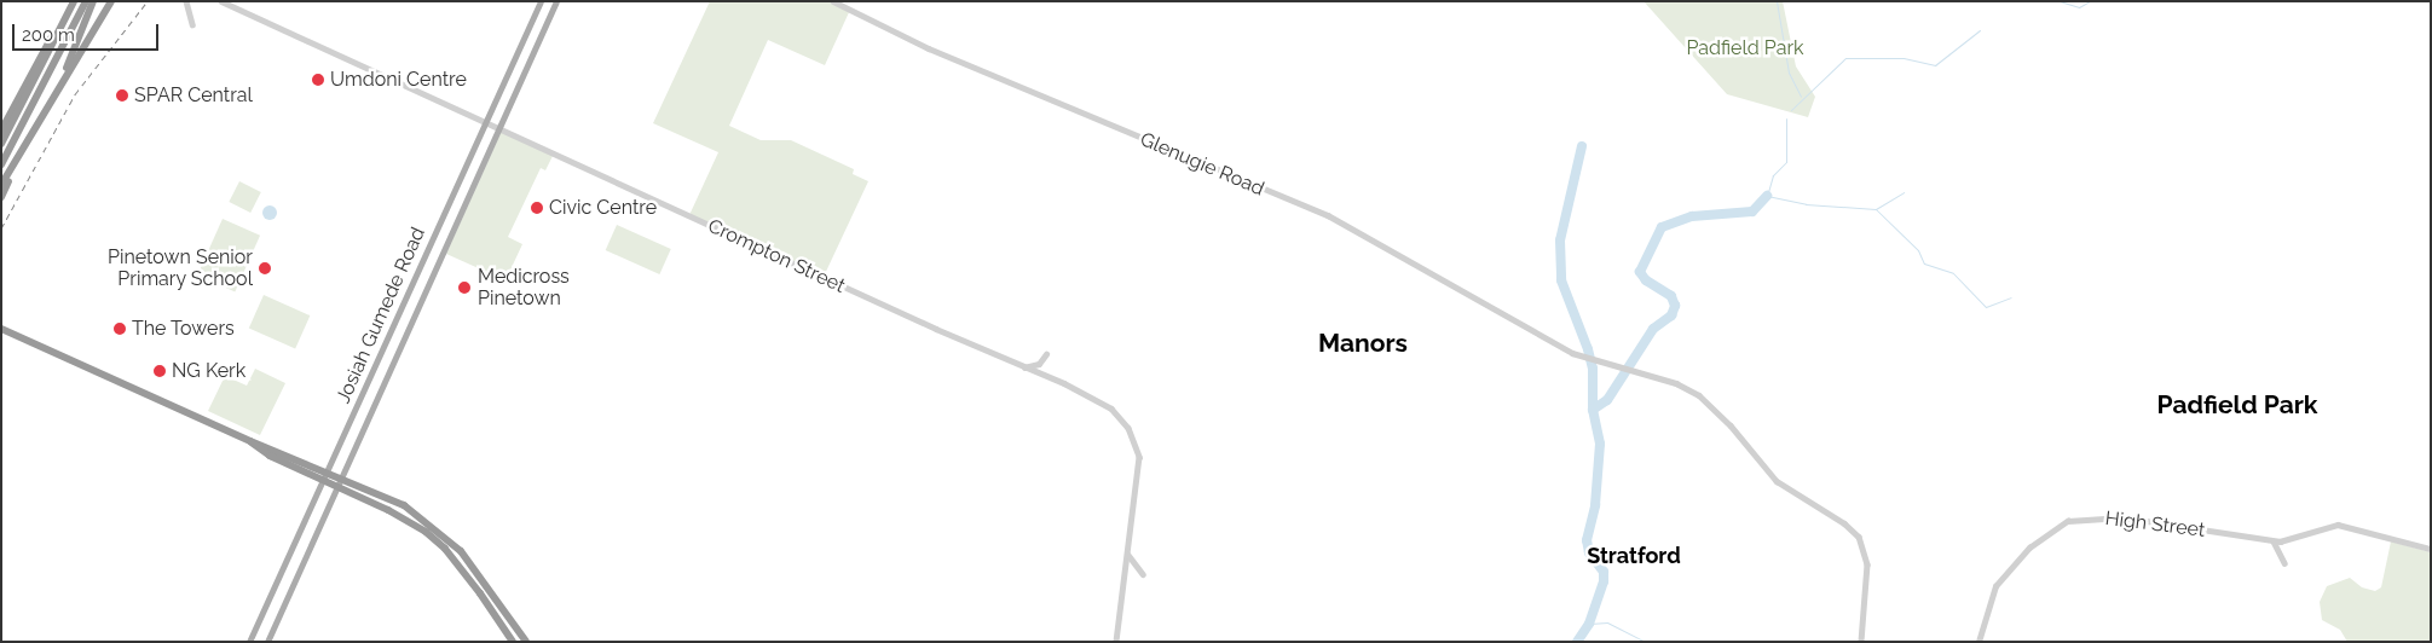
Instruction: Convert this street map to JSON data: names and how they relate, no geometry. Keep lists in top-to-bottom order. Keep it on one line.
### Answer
{"streets":{"main road":["Josiah Gumede Road"],"street":["Glenugie Road","Crompton Street","High Street"]},"crossings":[["Crompton Street","Josiah Gumede Road"]],"districts":["Manors","Padfield Park","Stratford"],"parks":["Padfield Park"],"places":["Umdoni Centre","SPAR Central","Civic Centre","Pinetown Senior Primary School","Medicross Pinetown","The Towers","NG Kerk"],"scale_bar":"200 m"}
